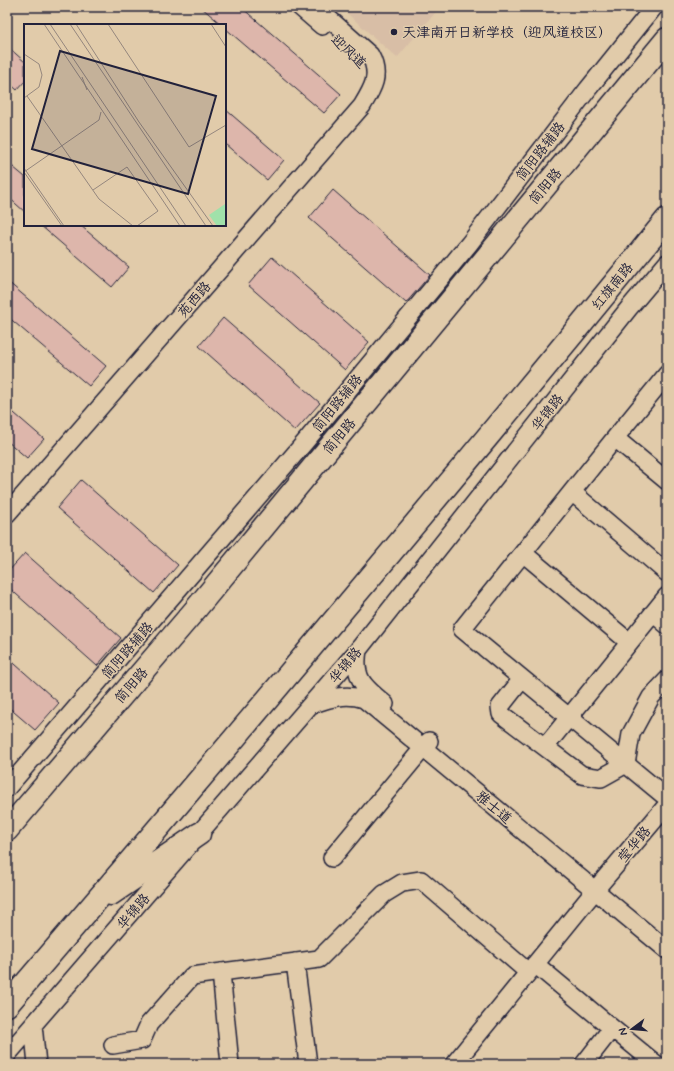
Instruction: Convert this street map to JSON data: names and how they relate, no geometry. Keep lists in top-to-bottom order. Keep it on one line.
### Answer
{"streets":{"highway":["简阳路","红旗南路"],"street":["迎风道","简阳路辅路","苑西路","华锦路","雅士道","莹华路"]},"crossings":[["迎风道","苑西路"],["华锦路","雅士道"],["雅士道","莹华路"]],"places":["天津南开日新学校（迎风道校区）"],"north":"left"}
